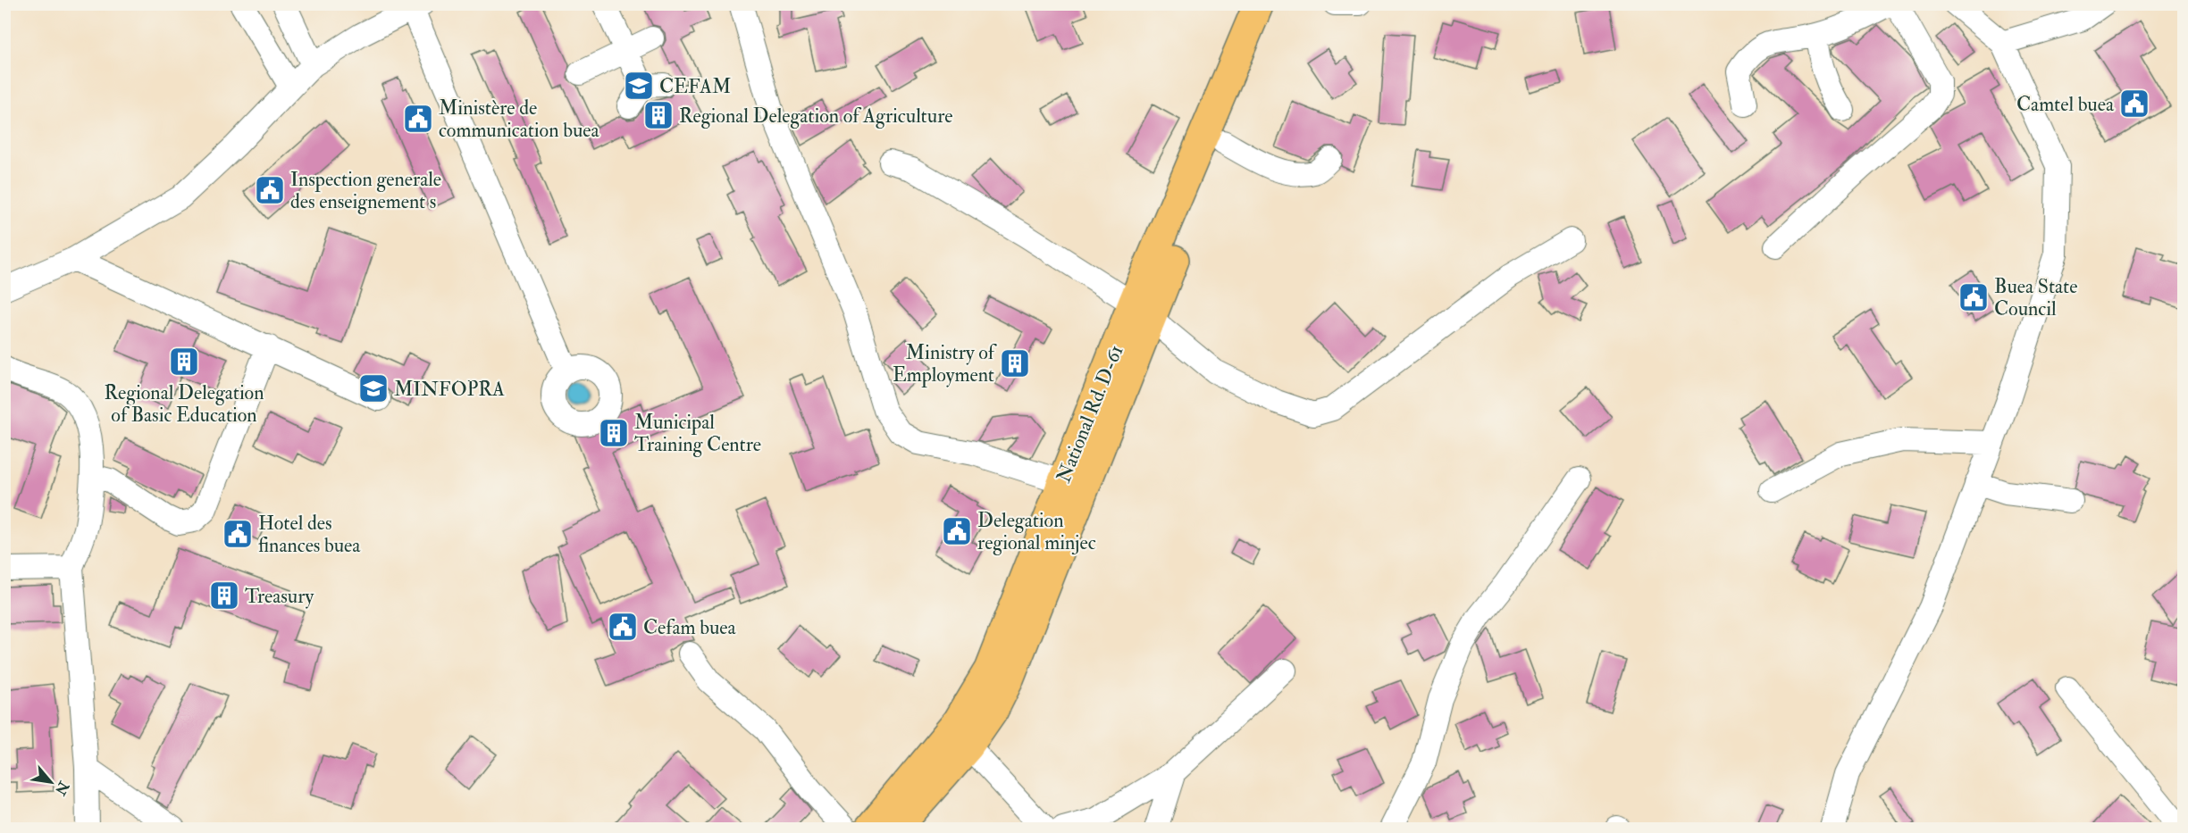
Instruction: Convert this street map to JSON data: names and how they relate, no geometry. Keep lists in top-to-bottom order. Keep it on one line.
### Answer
{"streets":{"highway":["National Rd. D-61"]},"places":{"school or university":["CEFAM","MINFOPRA"],"public building":["Camtel buea","Ministère de communication buea","Inspection generale des enseignement s","Buea State Council","Delegation regional minjec","Hotel des finances buea","Cefam buea"],"building":["Regional Delegation of Agriculture","Regional Delegation of Basic Education","Ministry of Employment","Municipal Training Centre","Treasury"]},"north":"bottom right"}
